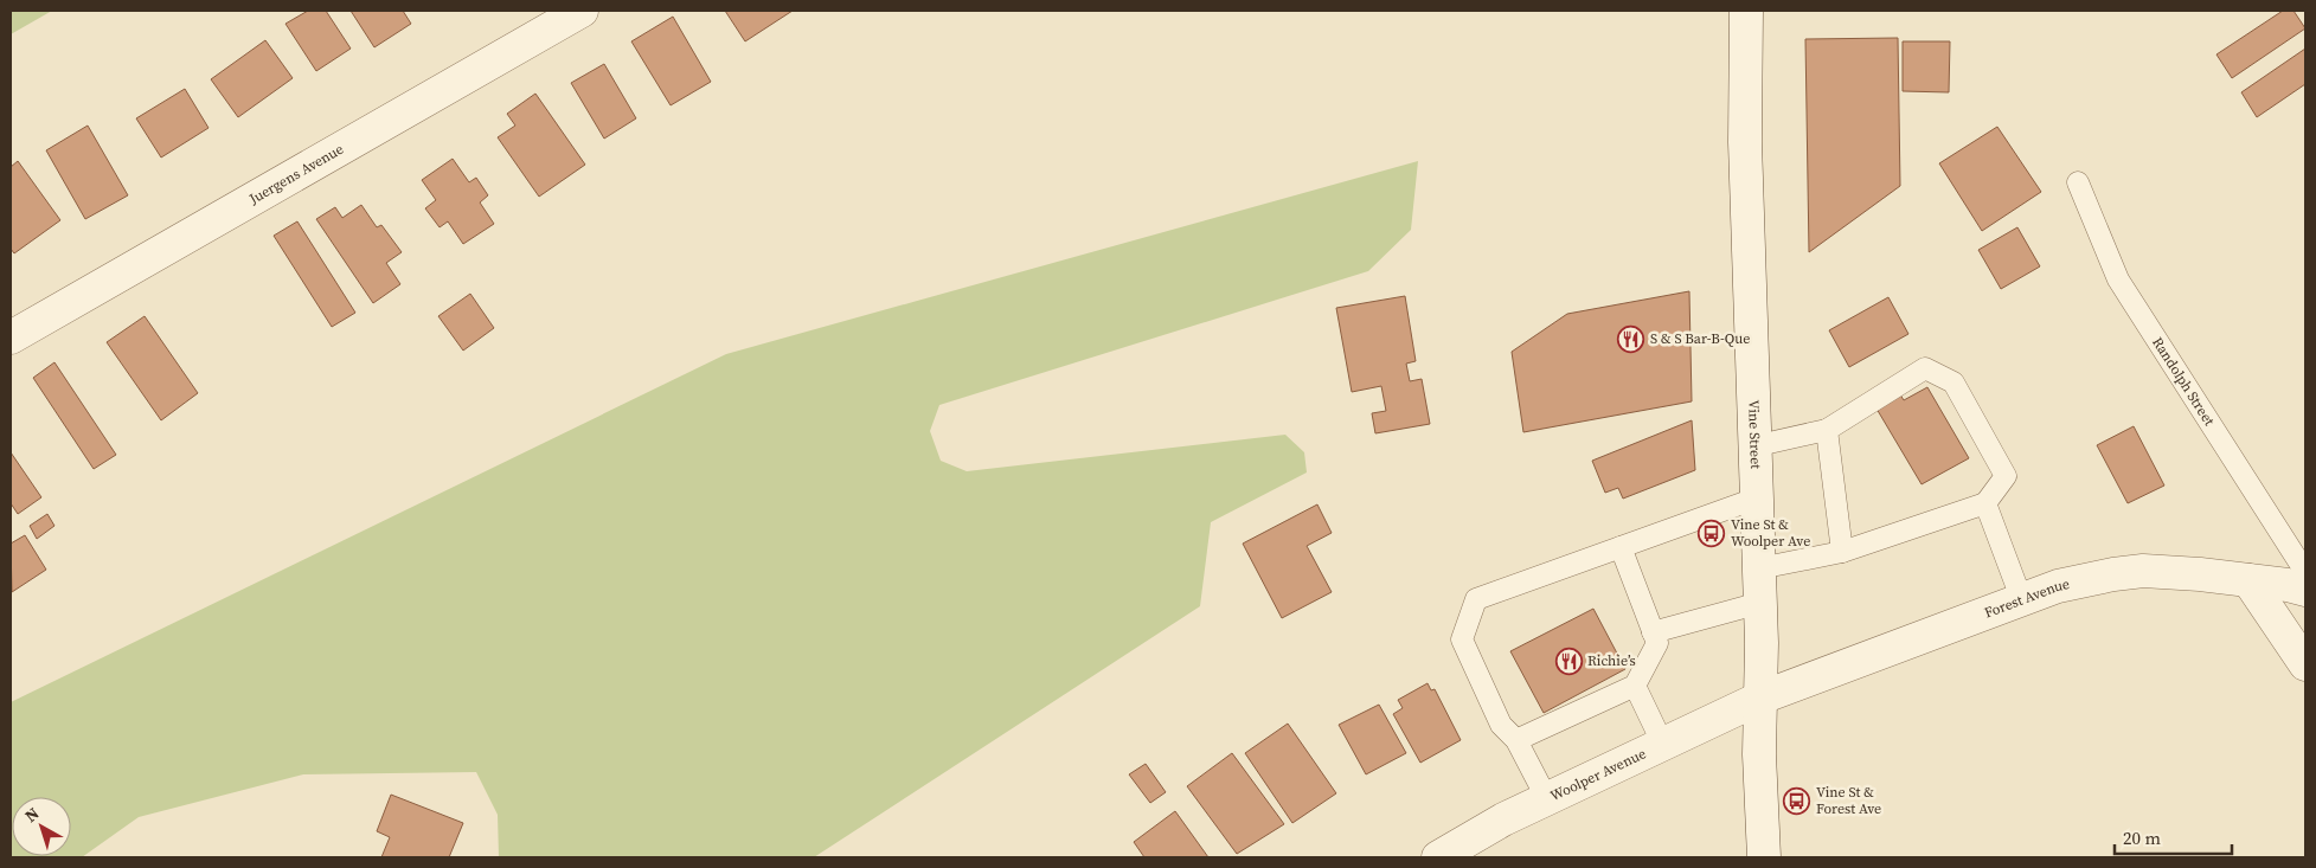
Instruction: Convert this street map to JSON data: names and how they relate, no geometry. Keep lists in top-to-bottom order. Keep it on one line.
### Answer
{"streets":{"street":["Juergens Avenue","Vine Street","Forest Avenue","Woolper Avenue"],"lane":["Randolph Street"]},"crossings":[["Vine Street","Forest Avenue"],["Vine Street","Woolper Avenue"],["Forest Avenue","Woolper Avenue"]],"places":{"restaurant":["S & S Bar-B-Que","Richie’s"],"bus stop":["Vine St & Woolper Ave","Vine St & Forest Ave"]},"scale_bar":"20 m","north":"top left"}
